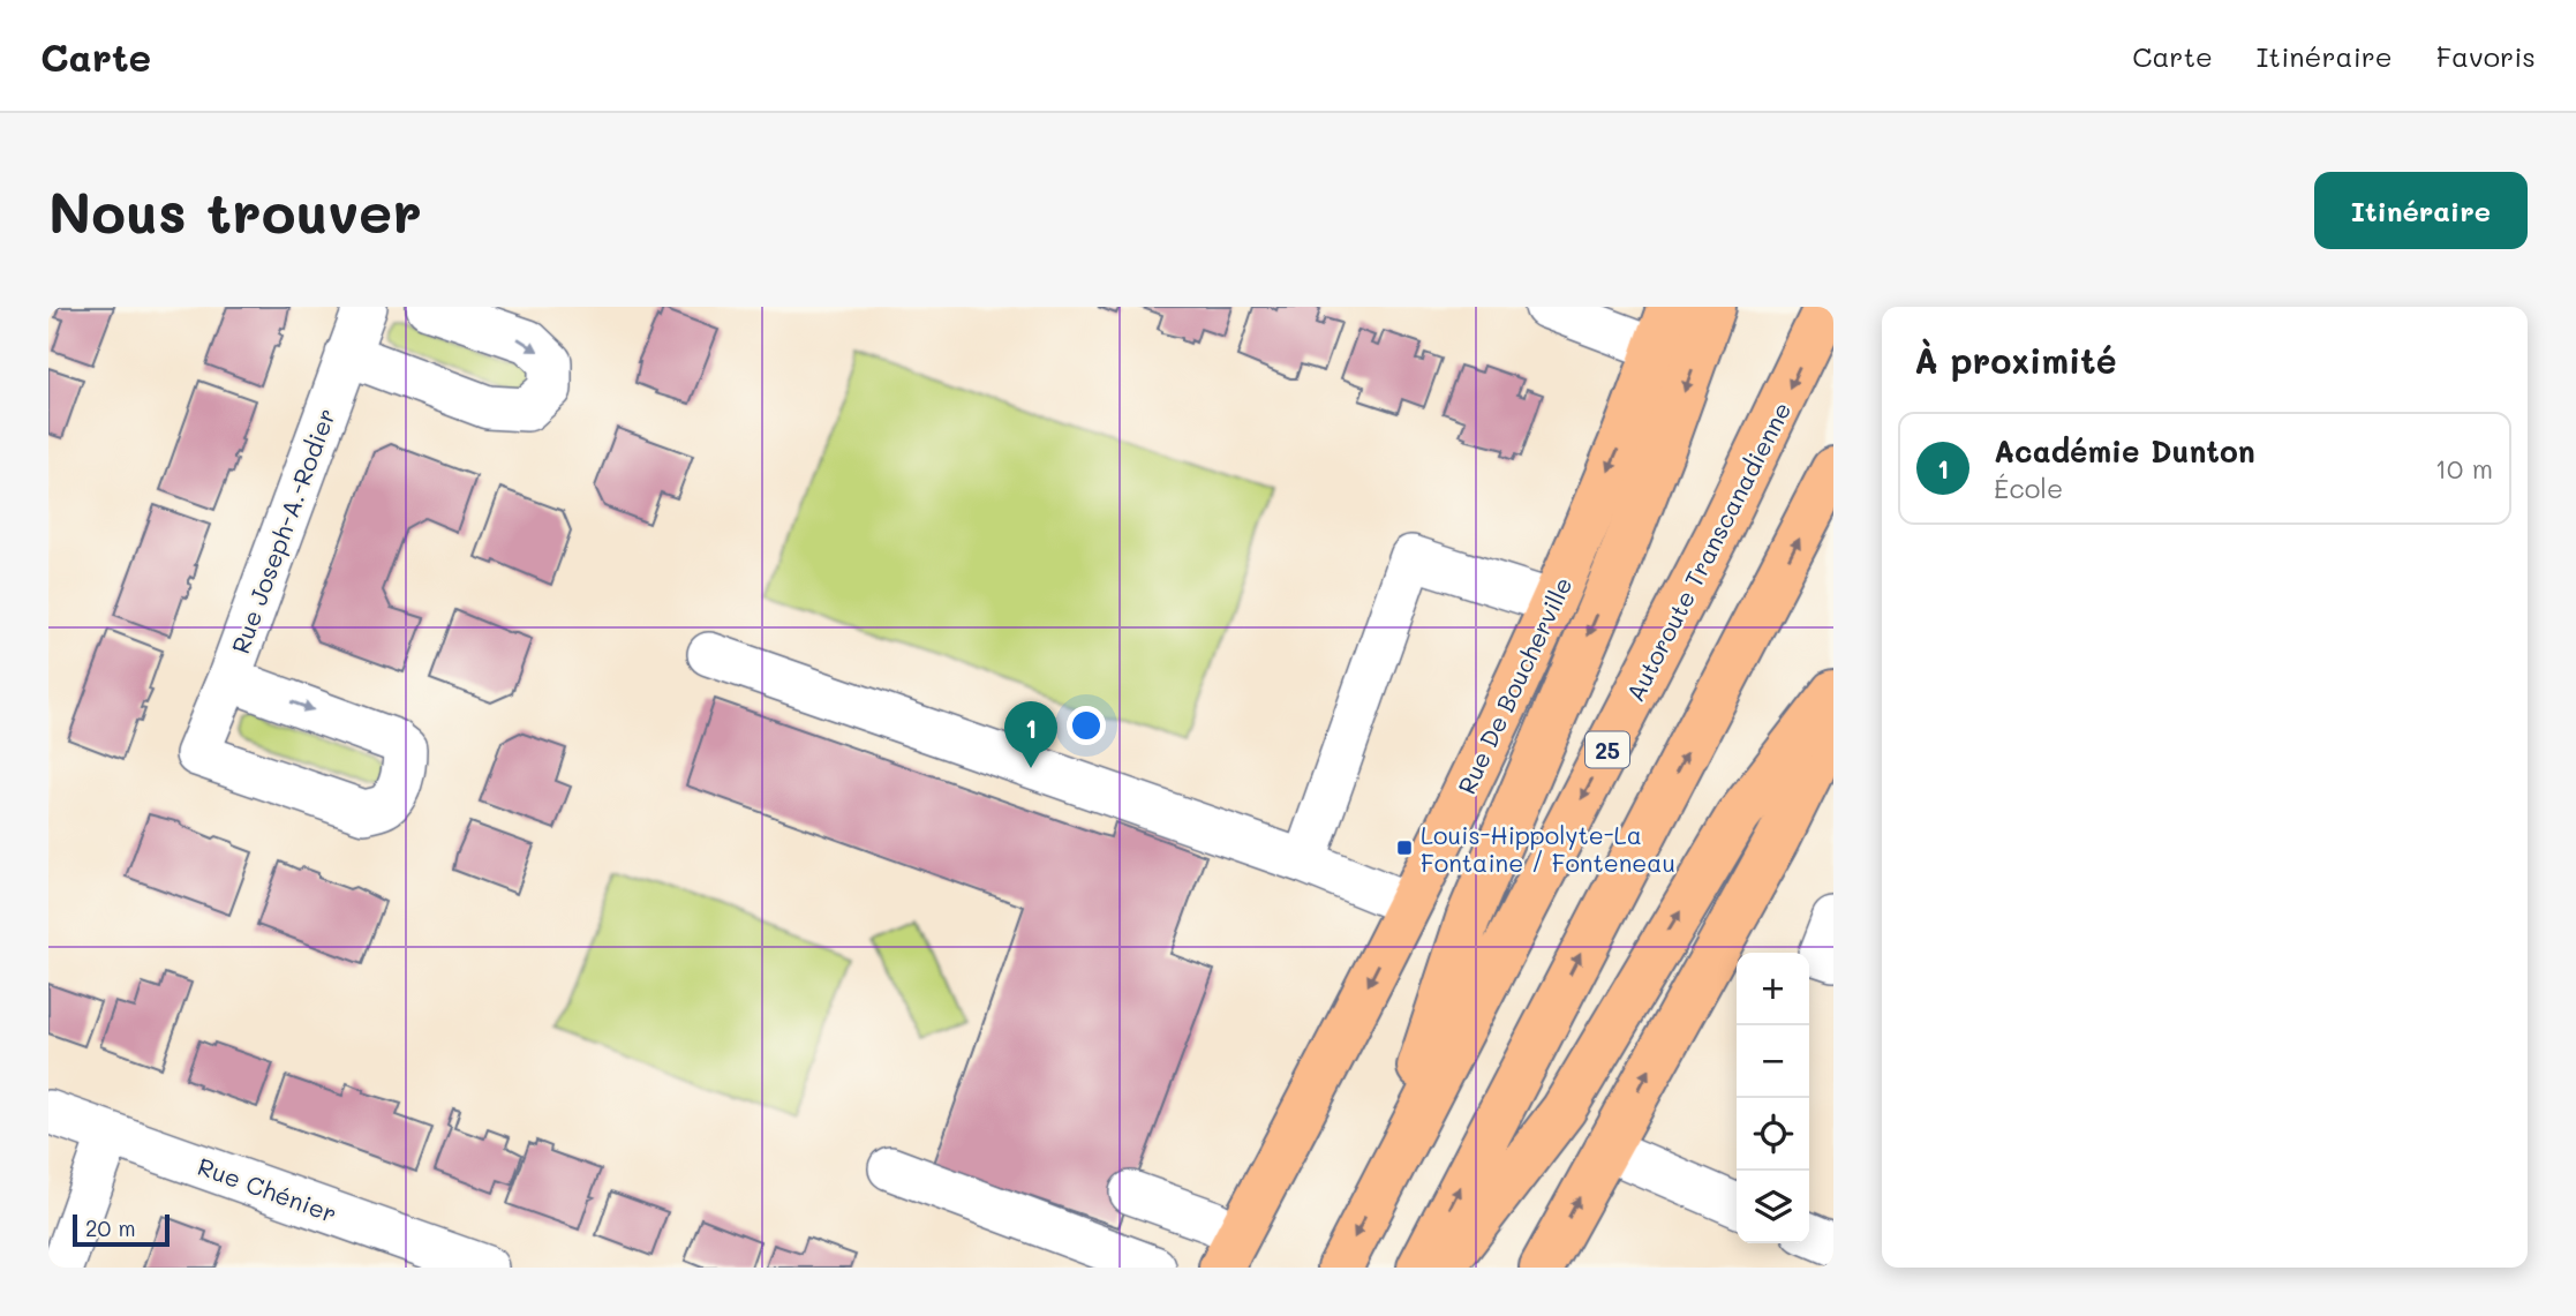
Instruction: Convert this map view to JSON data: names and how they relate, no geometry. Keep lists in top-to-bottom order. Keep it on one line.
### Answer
{"streets":{"main road":["Autoroute Transcanadienne","Rue De Boucherville","25"],"street":["Rue Joseph-A.-Rodier","Rue Chénier"]},"places":{"transit":["Louis-Hippolyte-La Fontaine / Fonteneau"]},"scale_bar":"20 m","page":{"header":"Carte","nav":["Carte","Itinéraire","Favoris"],"buttons":"Itinéraire","title":"Nous trouver","heading":"À proximité","list":[{"mark":"1","name":"Académie Dunton","note":"École","value":"10 m"}],"pins":"1","map_buttons":["+","−"],"scale":"20 m"}}
